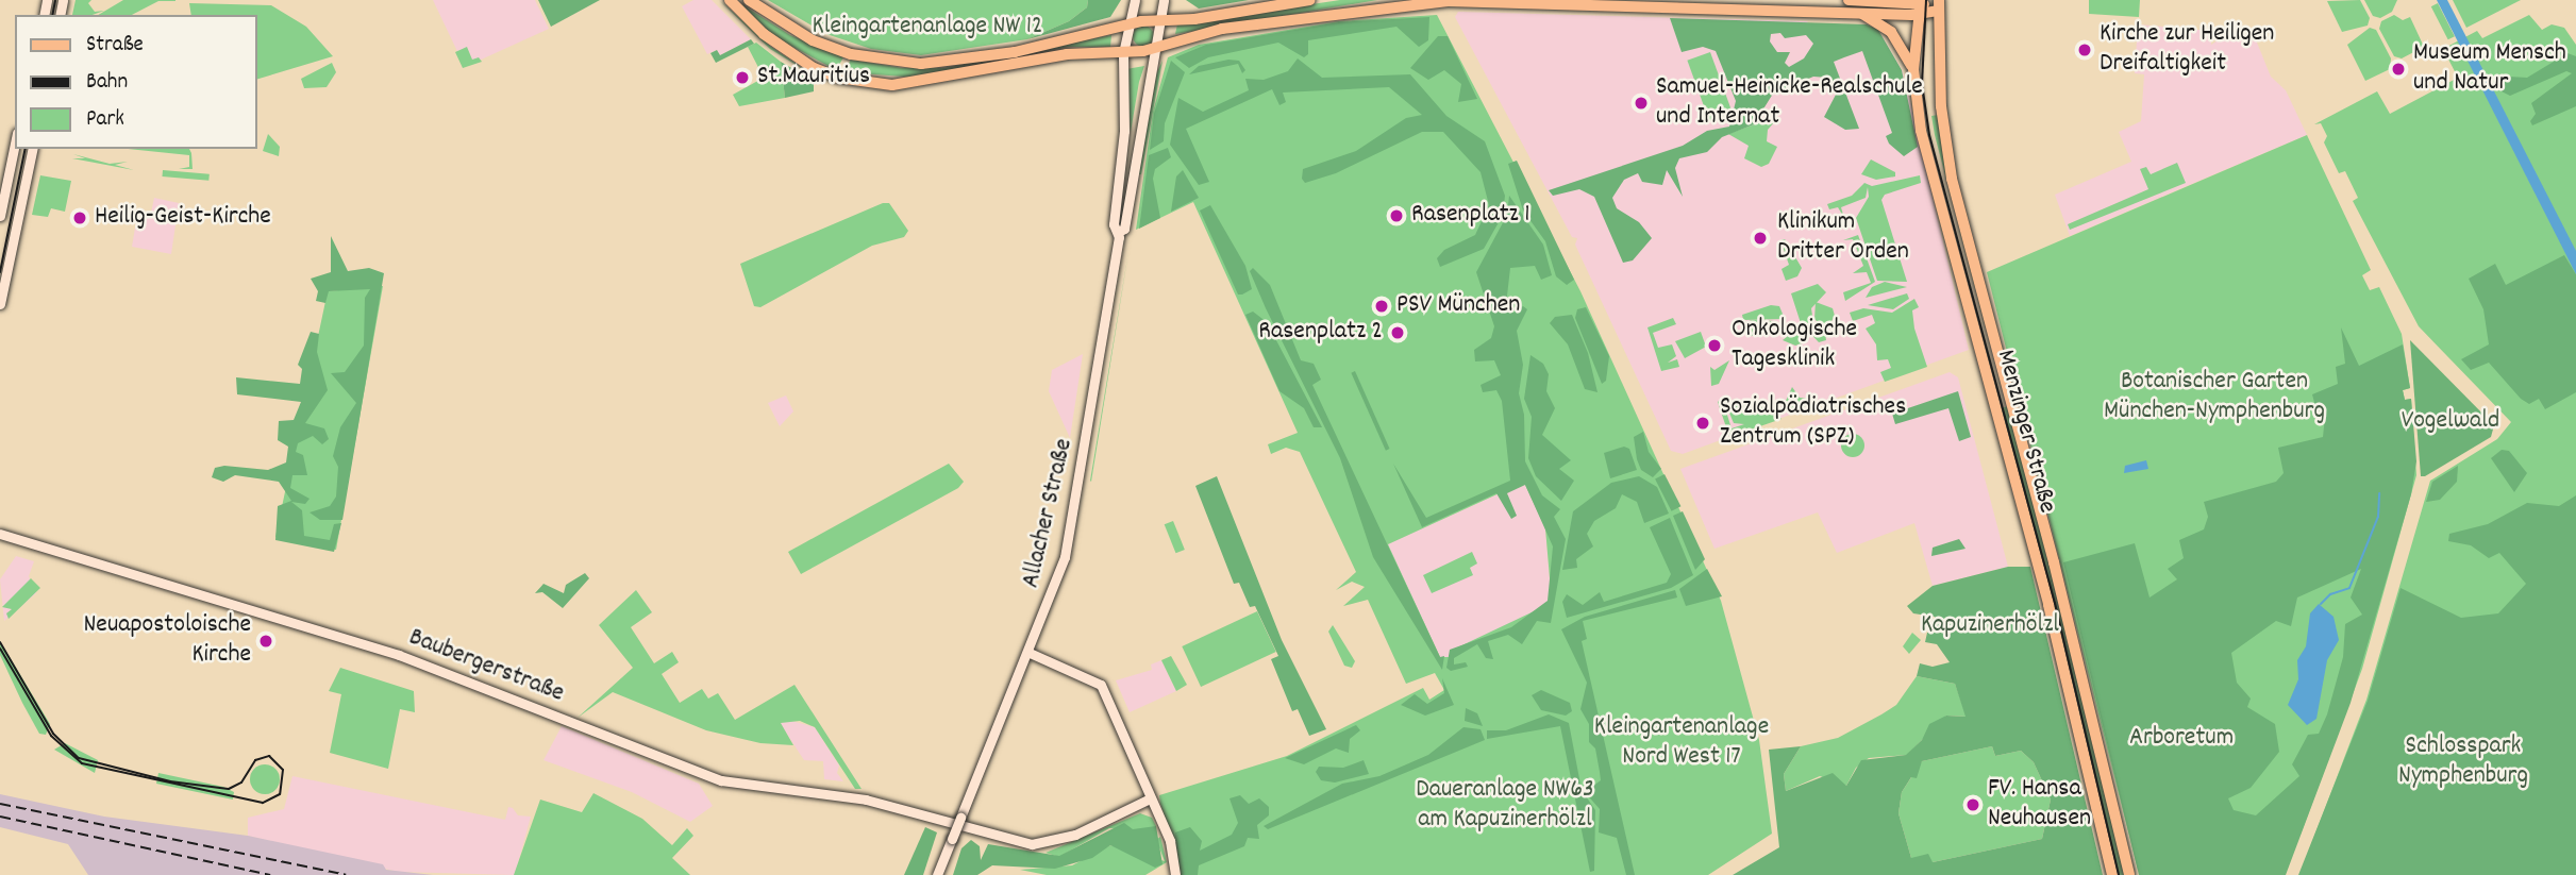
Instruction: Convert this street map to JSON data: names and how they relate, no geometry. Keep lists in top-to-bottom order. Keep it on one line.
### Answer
{"streets":{"main road":["Menzinger Straße"],"street":["Allacher Straße","Baubergerstraße"]},"crossings":[["Allacher Straße","Baubergerstraße"]],"parks":["Kleingartenanlage NW 12","Botanischer Garten München-Nymphenburg","Vogelwald","Kapuzinerhölzl","Kleingartenanlage Nord West 17","Arboretum","Schlosspark Nymphenburg","Daueranlage NW63 am Kapuzinerhölzl"],"places":["Kirche zur Heiligen Dreifaltigkeit","Museum Mensch und Natur","St.Mauritius","Samuel-Heinicke-Realschule und Internat","Rasenplatz 1","Heilig-Geist-Kirche","Klinikum Dritter Orden","PSV München","Rasenplatz 2","Onkologische Tagesklinik","Sozialpädiatrisches Zentrum (SPZ)","Neuapostoloische Kirche","FV. Hansa Neuhausen"],"legend":["Straße","Bahn","Park"]}
